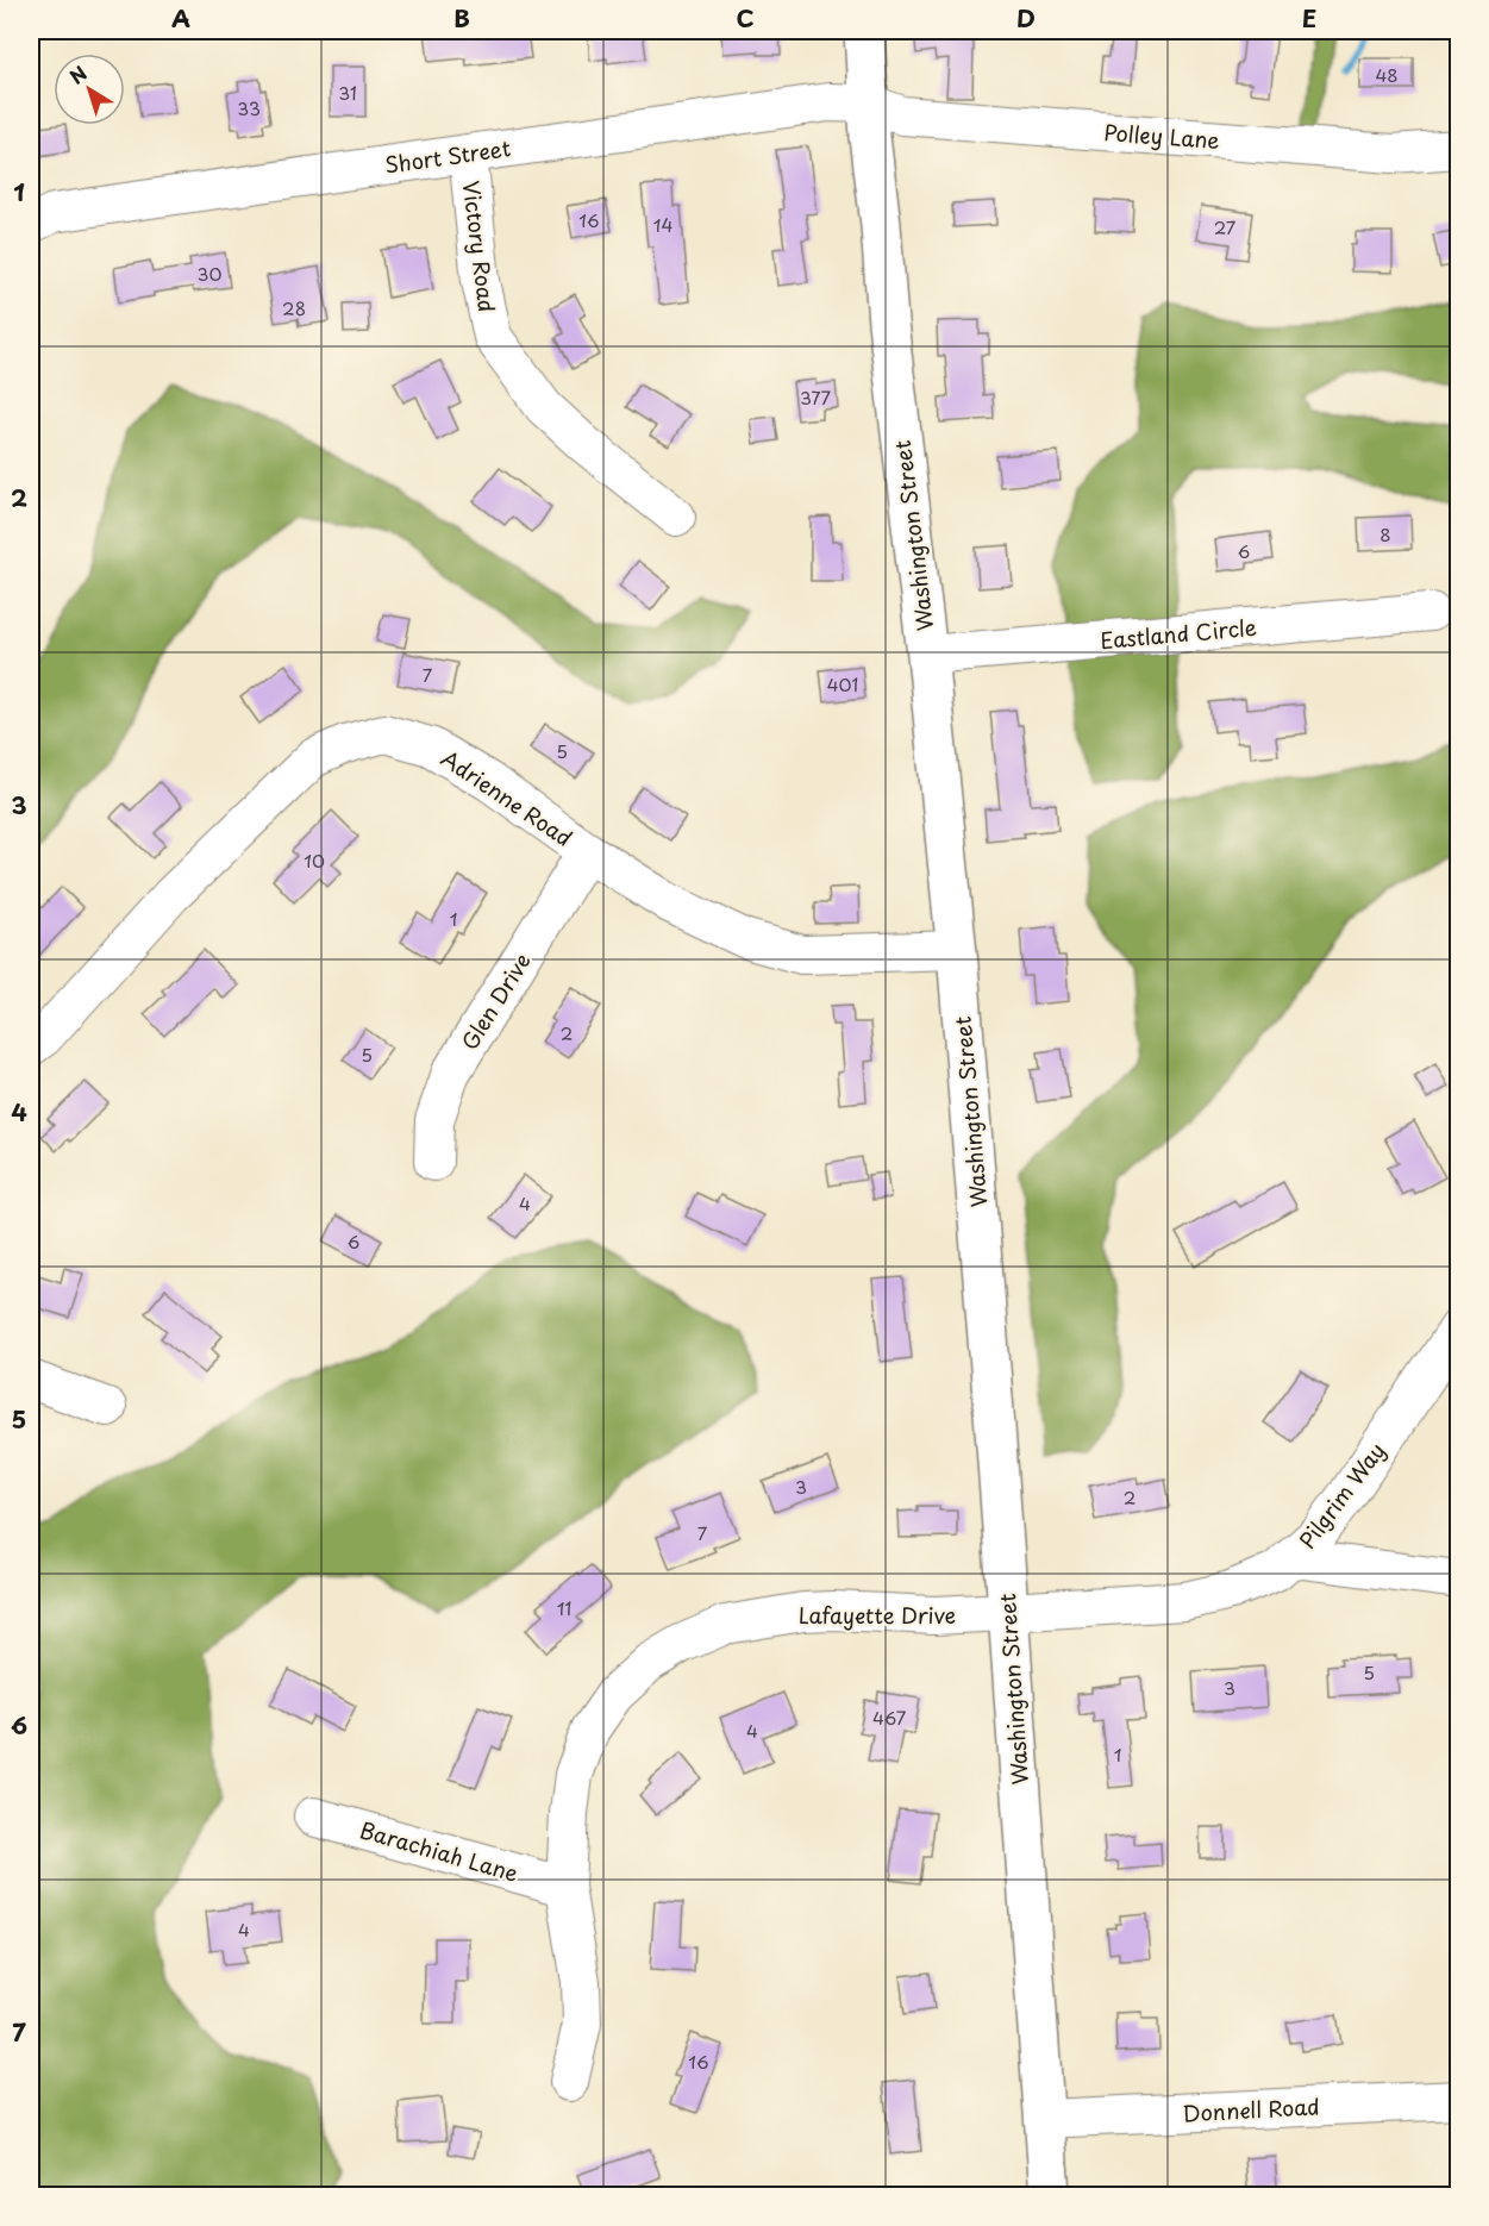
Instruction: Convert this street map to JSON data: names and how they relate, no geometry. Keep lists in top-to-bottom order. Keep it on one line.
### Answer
{"streets":{"main road":["Washington Street"],"street":["Polley Lane","Short Street","Victory Road","Eastland Circle","Adrienne Road","Glen Drive","Pilgrim Way","Lafayette Drive","Barachiah Lane","Donnell Road"]},"crossings":[["Polley Lane","Short Street"],["Polley Lane","Washington Street"],["Short Street","Victory Road"],["Short Street","Washington Street"],["Washington Street","Eastland Circle"],["Washington Street","Adrienne Road"],["Washington Street","Pilgrim Way"],["Washington Street","Lafayette Drive"],["Washington Street","Donnell Road"],["Adrienne Road","Glen Drive"],["Pilgrim Way","Lafayette Drive"],["Lafayette Drive","Barachiah Lane"]],"house_numbers":["48","31","33","16","14","27","30","28","377","8","6","7","401","5","10","1","2","5","4","6","3","2","7","11","5","3","467","4","1","4","16"],"north":"top left","grid":{"columns":["A","B","C","D","E"],"rows":["1","2","3","4","5","6","7"]}}
